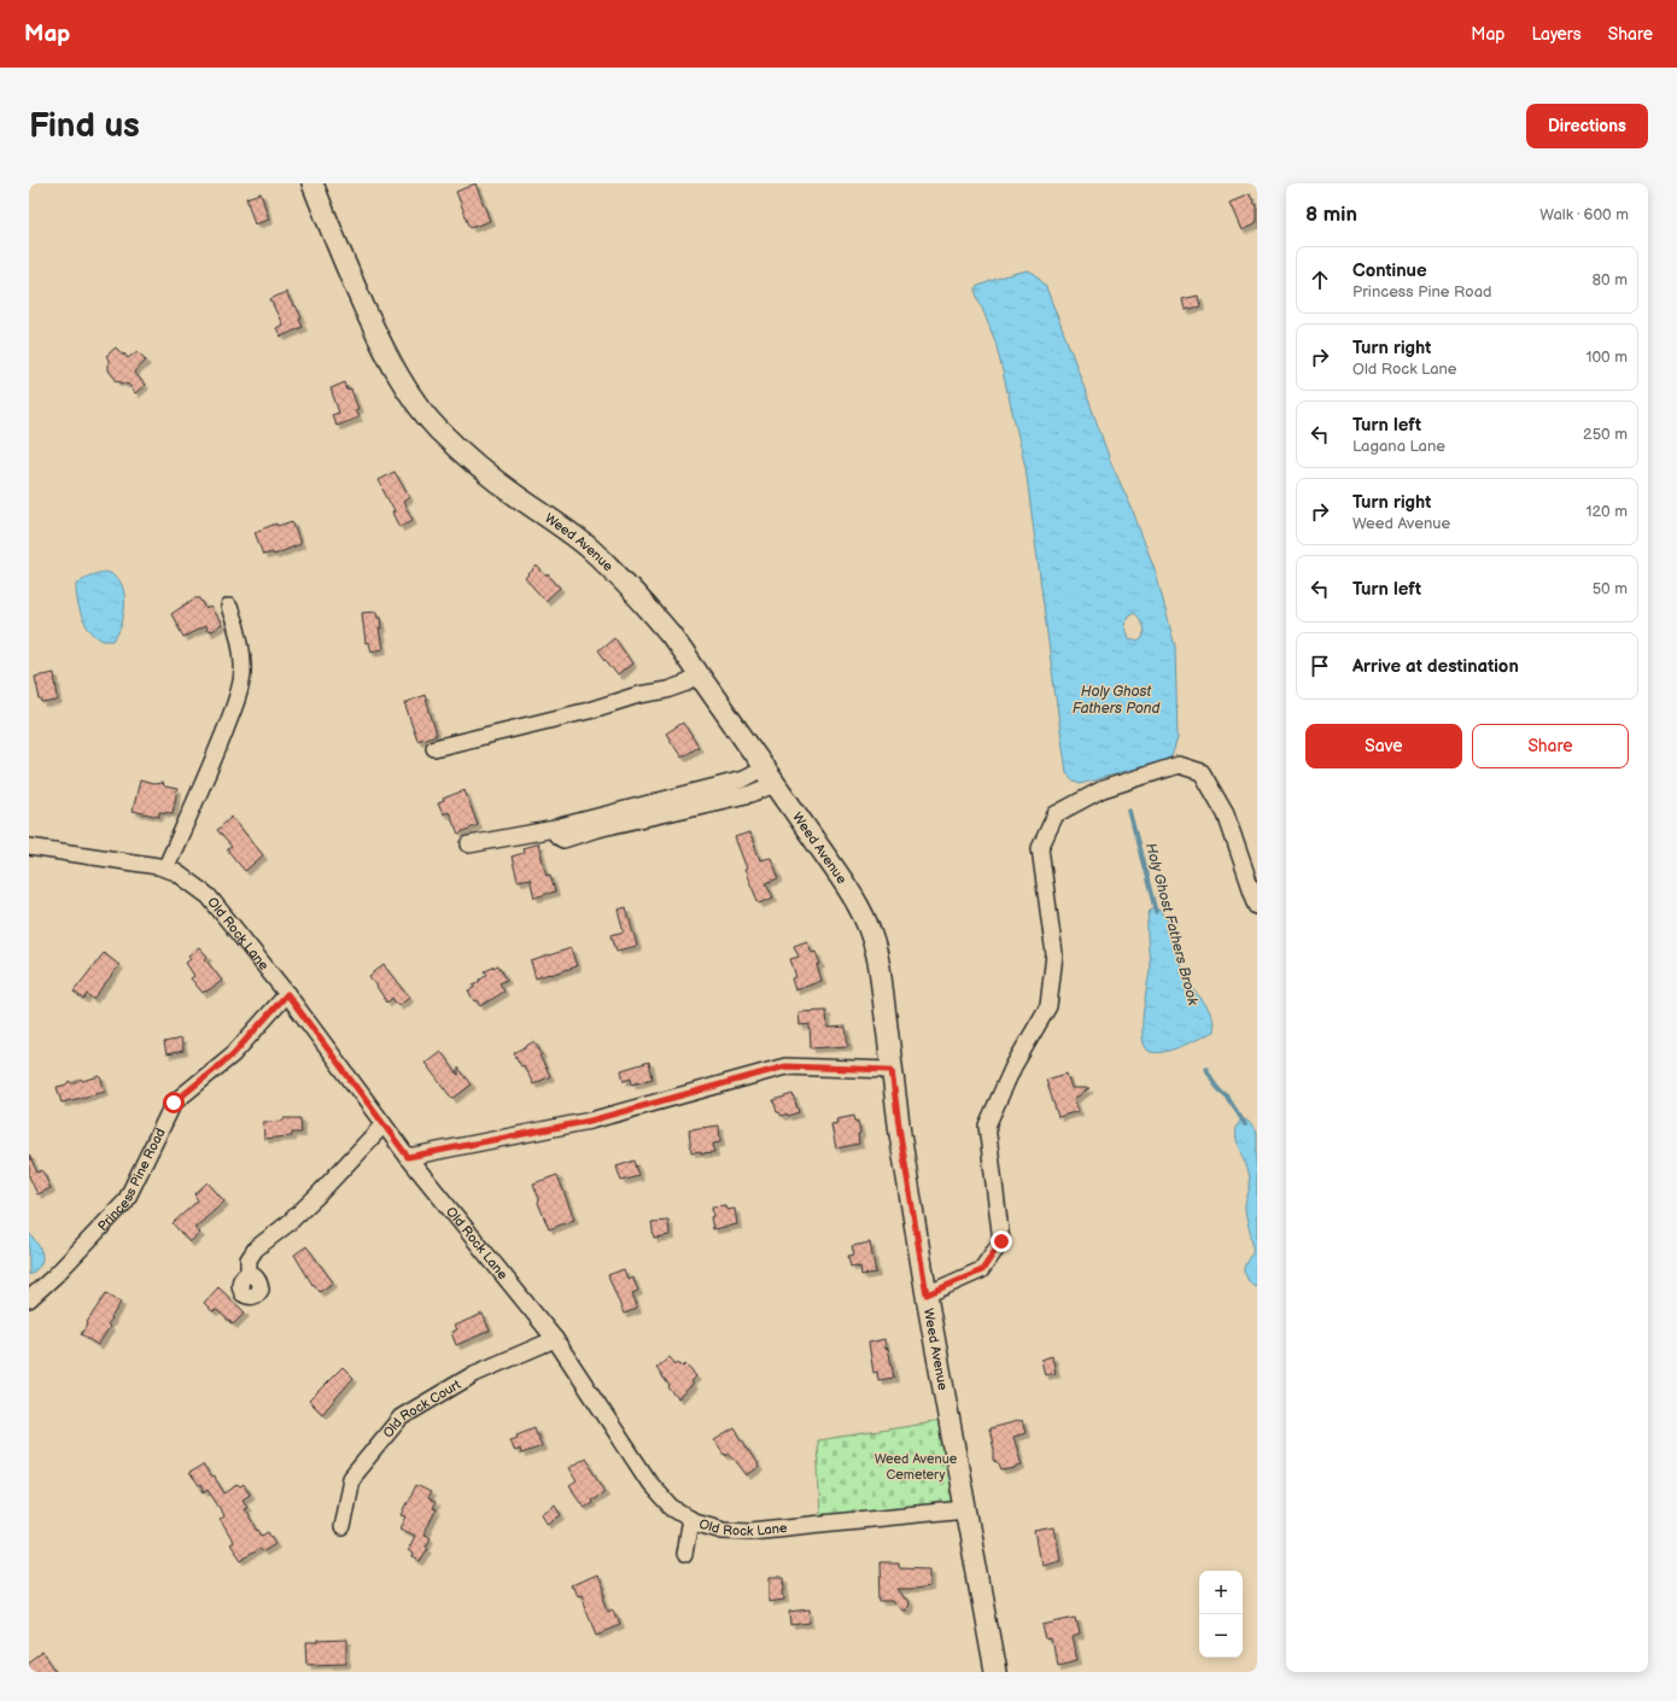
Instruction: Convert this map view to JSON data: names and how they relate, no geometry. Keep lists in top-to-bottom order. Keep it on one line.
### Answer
{"streets":{"main road":["Weed Avenue"],"street":["Old Rock Lane","Princess Pine Road","Old Rock Court"]},"crossings":[["Weed Avenue","Old Rock Lane"],["Old Rock Lane","Princess Pine Road"],["Old Rock Lane","Old Rock Court"]],"water":["Holy Ghost Fathers Pond","Holy Ghost Fathers Brook"],"parks":["Weed Avenue Cemetery"],"page":{"header":"Map","nav":["Map","Layers","Share"],"buttons":["Directions",["Save","Share"]],"title":"Find us","heading":["8 min","Walk · 600 m"],"list":[["Continue","Princess Pine Road","80 m"],["Turn right","Old Rock Lane","100 m"],["Turn left","Lagana Lane","250 m"],["Turn right","Weed Avenue","120 m"],["Turn left","50 m"],"Arrive at destination"],"map_buttons":["+","−"]}}
